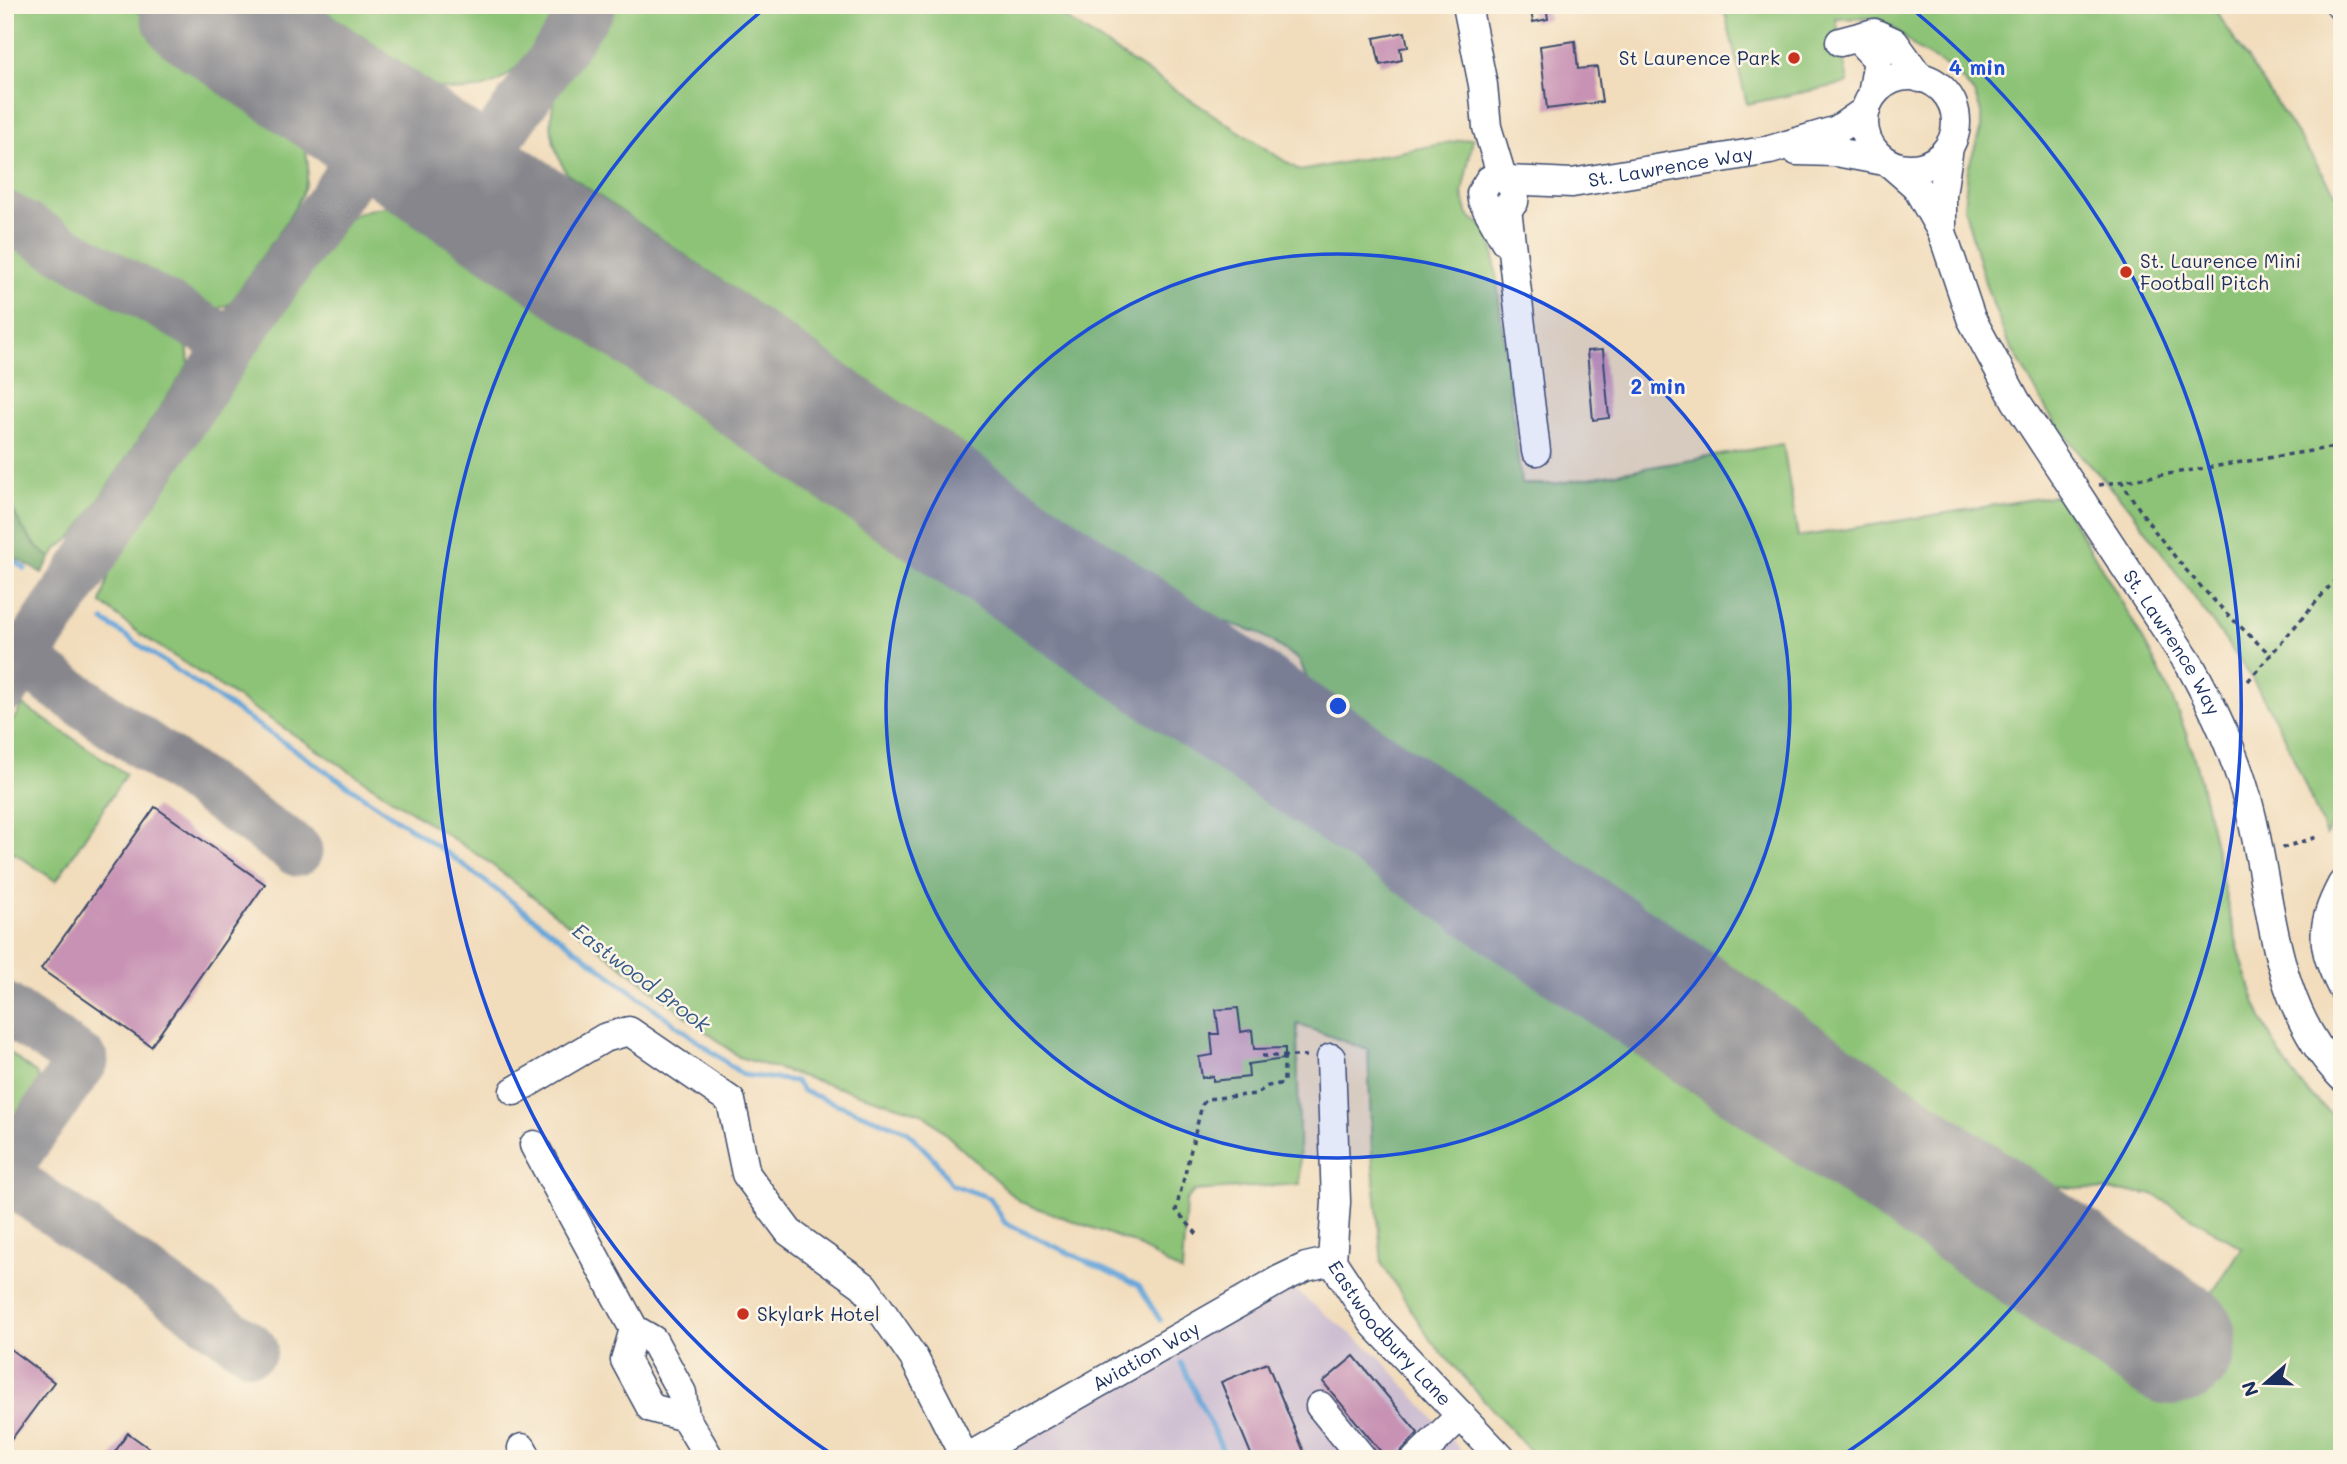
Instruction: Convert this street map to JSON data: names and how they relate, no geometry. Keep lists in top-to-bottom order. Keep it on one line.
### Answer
{"streets":{"street":["St. Lawrence Way","Eastwoodbury Lane","Aviation Way"]},"crossings":[["Eastwoodbury Lane","Aviation Way"]],"water":["Eastwood Brook"],"places":["St Laurence Park","St. Laurence Mini Football Pitch","Skylark Hotel"],"north":"left","rings":["4 min","2 min"]}
